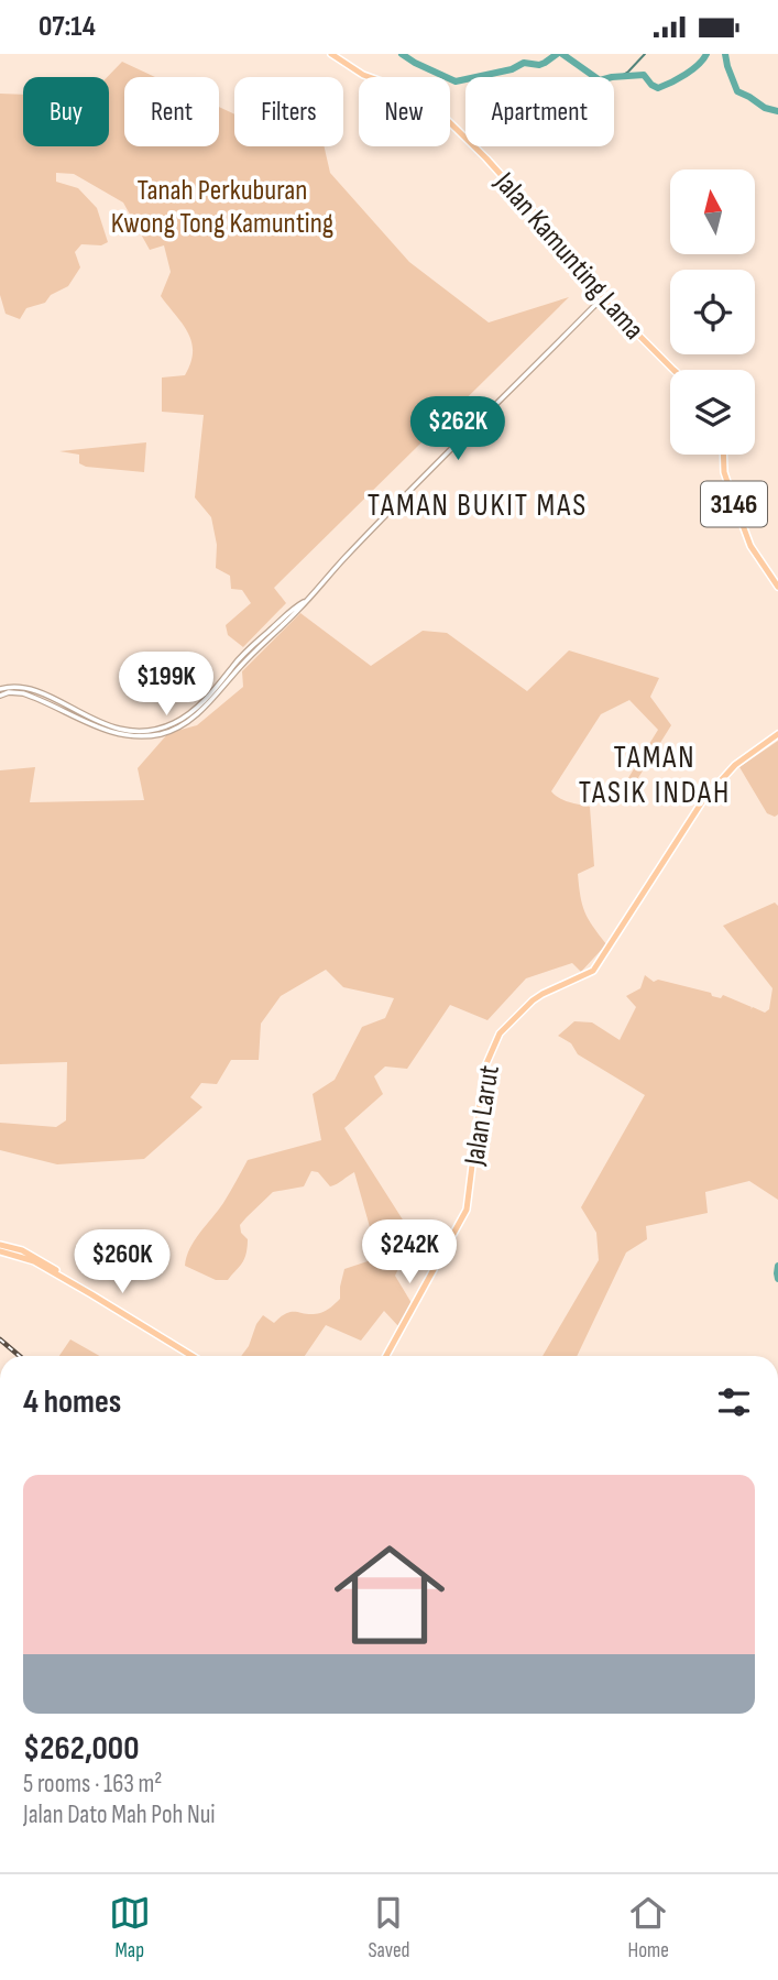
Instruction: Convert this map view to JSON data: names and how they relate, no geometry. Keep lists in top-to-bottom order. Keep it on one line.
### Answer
{"streets":{"main road":["Jalan Kamunting Lama","3146","Jalan Larut"]},"districts":["TAMAN BUKIT MAS","TAMAN TASIK INDAH"],"parks":["Tanah Perkuburan Kwong Tong Kamunting"],"north":"top","page":{"status":"07:14","chip":["Buy","Rent","Filters","New","Apartment"],"price":["$262K","$199K","$242K","$260K"],"heading":"4 homes","list":[{"name":"$262,000","note":"5 rooms · 163 m² · Jalan Dato Mah Poh Nui"}],"tabs":["Map","Saved","Home"]}}
